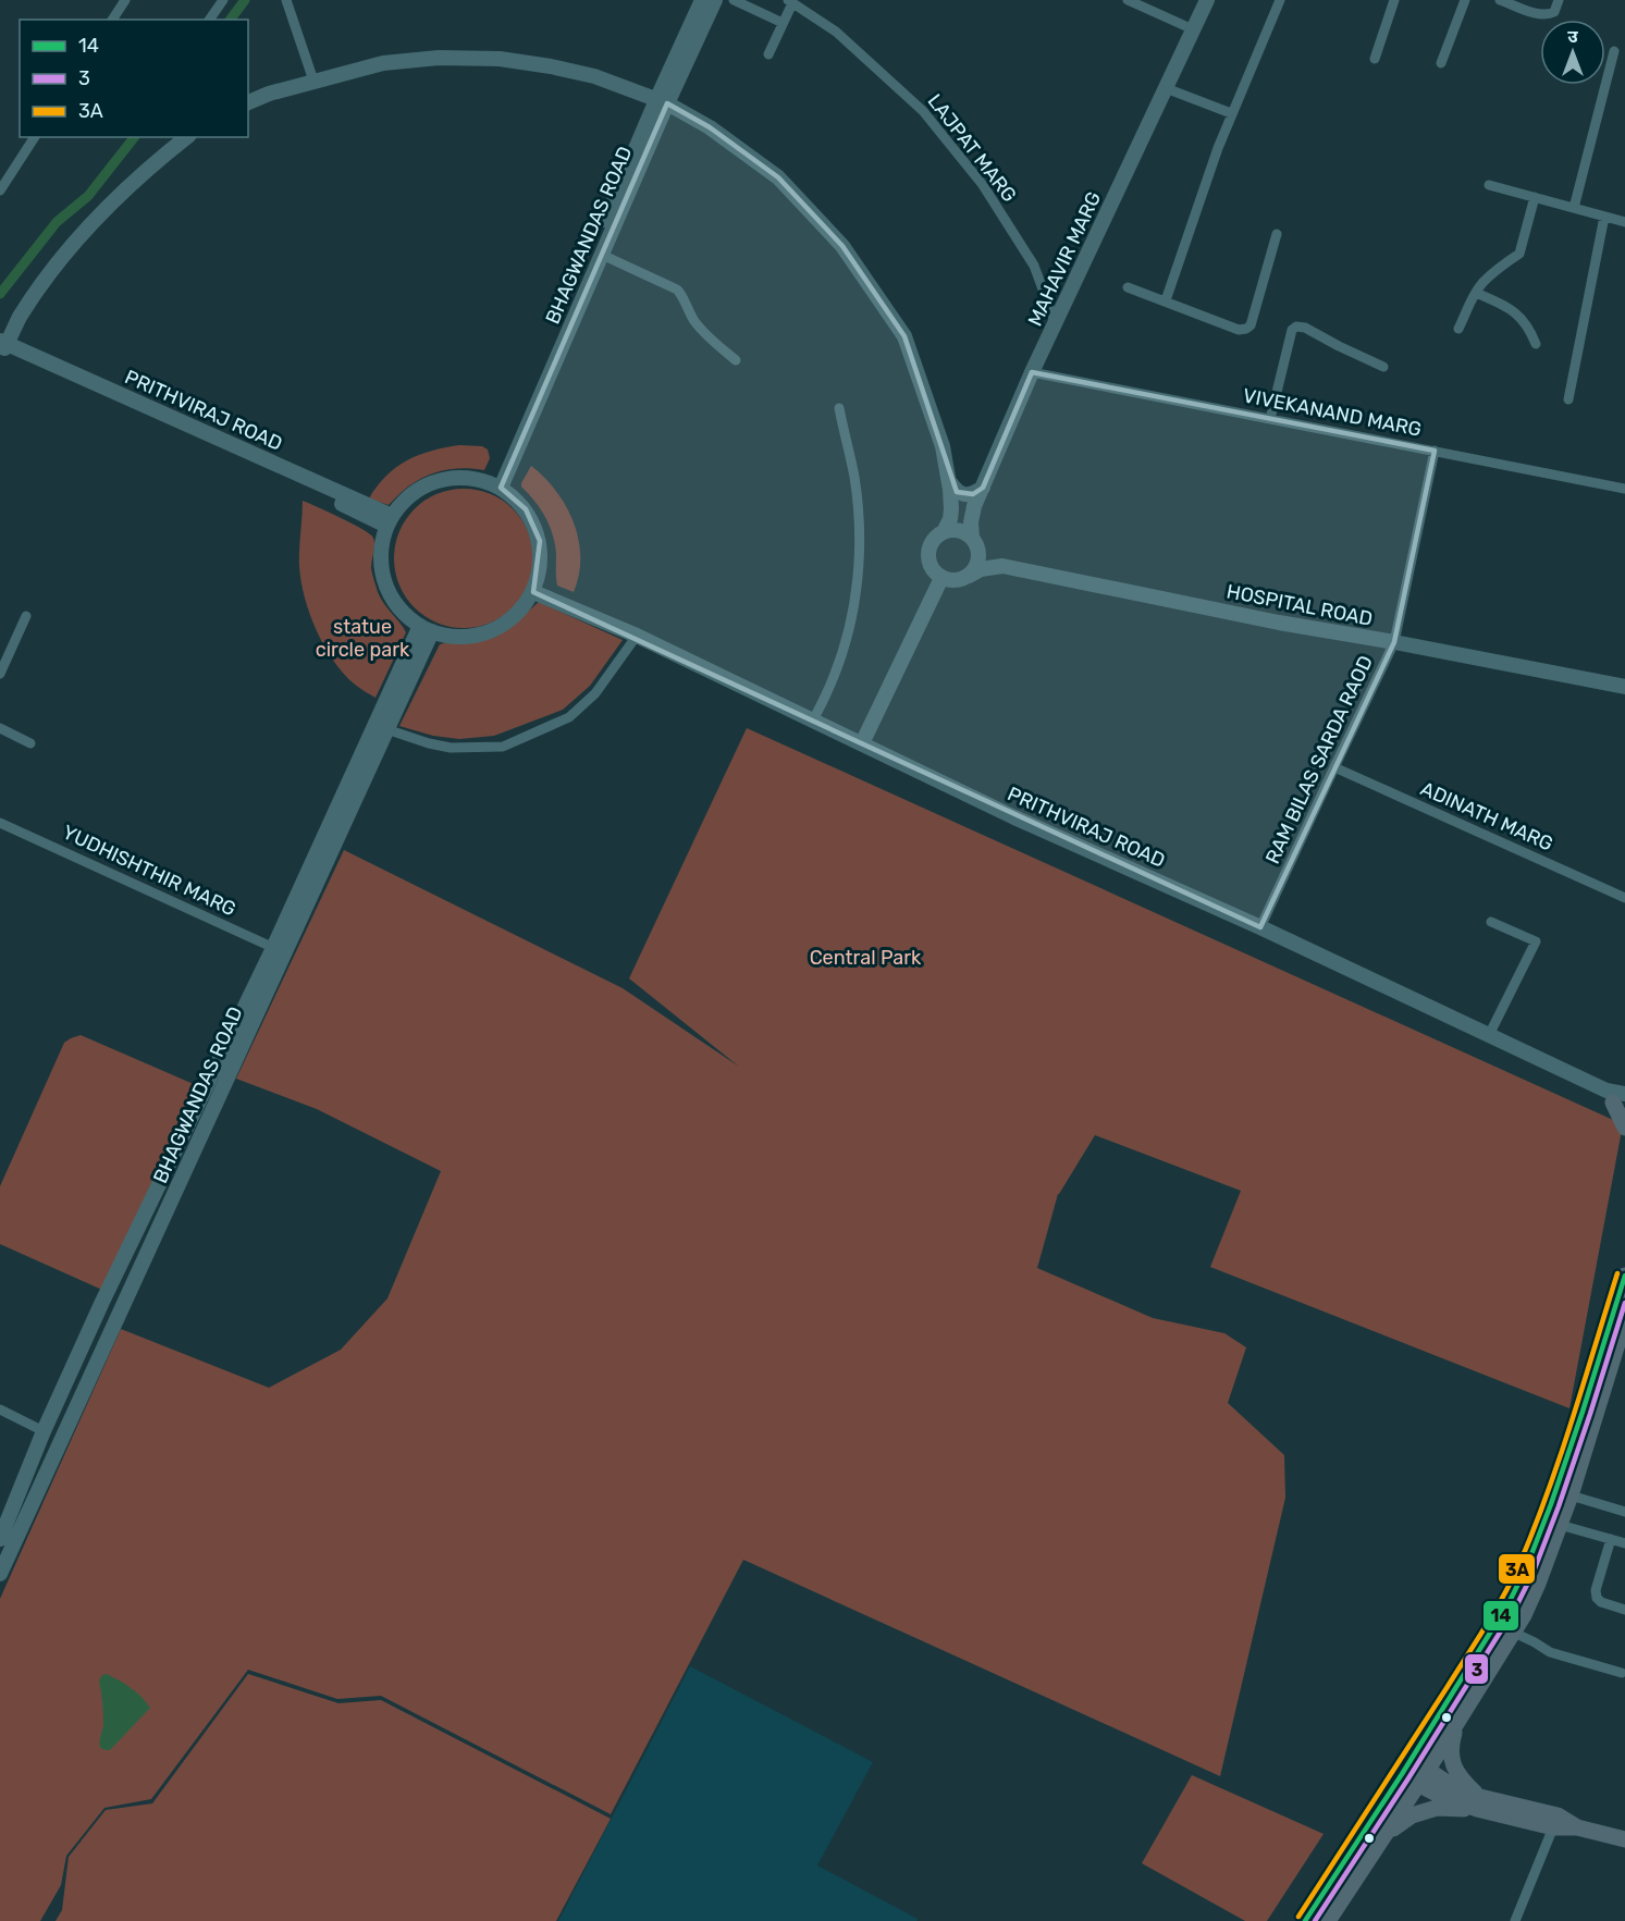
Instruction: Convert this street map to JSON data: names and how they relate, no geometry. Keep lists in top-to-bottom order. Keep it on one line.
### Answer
{"streets":{"street":["LAJPAT MARG","BHAGWANDAS ROAD","MAHAVIR MARG","PRITHVIRAJ ROAD","VIVEKANAND MARG","HOSPITAL ROAD","RAM BILAS SARDA RAOD","ADINATH MARG","YUDHISHTHIR MARG"]},"crossings":[["LAJPAT MARG","MAHAVIR MARG"],["BHAGWANDAS ROAD","PRITHVIRAJ ROAD"],["BHAGWANDAS ROAD","YUDHISHTHIR MARG"],["MAHAVIR MARG","VIVEKANAND MARG"],["MAHAVIR MARG","HOSPITAL ROAD"],["PRITHVIRAJ ROAD","RAM BILAS SARDA RAOD"],["VIVEKANAND MARG","RAM BILAS SARDA RAOD"],["HOSPITAL ROAD","RAM BILAS SARDA RAOD"],["RAM BILAS SARDA RAOD","ADINATH MARG"]],"parks":["statue circle park","Central Park"],"lines":["transit line 3A","transit line 14","transit line 3"],"legend":["14","3","3A"],"north":"top"}
